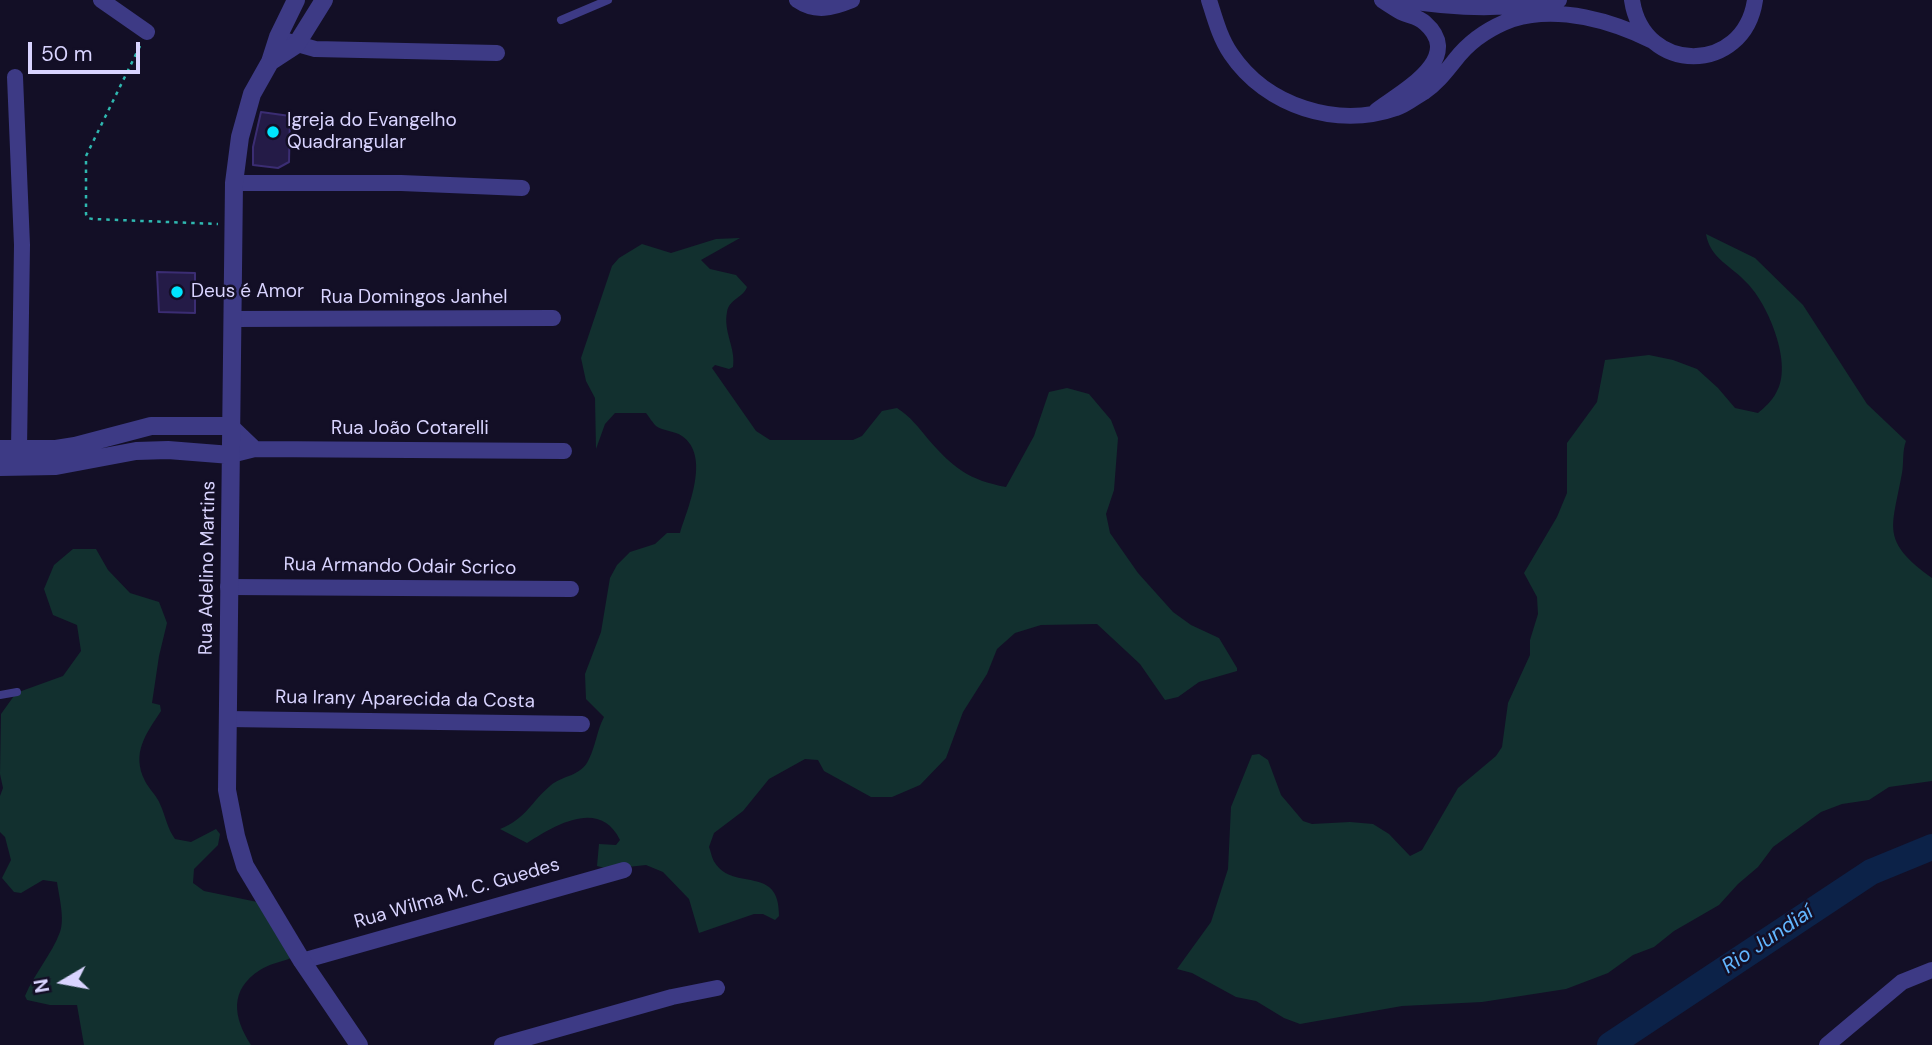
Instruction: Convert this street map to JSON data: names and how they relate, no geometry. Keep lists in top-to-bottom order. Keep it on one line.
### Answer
{"streets":{"street":["Rua Domingos Janhel","Rua João Cotarelli","Rua Armando Odair Scrico","Rua Adelino Martins","Rua Irany Aparecida da Costa","Rua Wilma M. C. Guedes"]},"crossings":[["Rua Domingos Janhel","Rua Adelino Martins"],["Rua João Cotarelli","Rua Adelino Martins"],["Rua Armando Odair Scrico","Rua Adelino Martins"],["Rua Adelino Martins","Rua Irany Aparecida da Costa"],["Rua Adelino Martins","Rua Wilma M. C. Guedes"]],"water":["Rio Jundiaí"],"places":["Igreja do Evangelho Quadrangular","Deus é Amor"],"scale_bar":"50 m","north":"left"}
